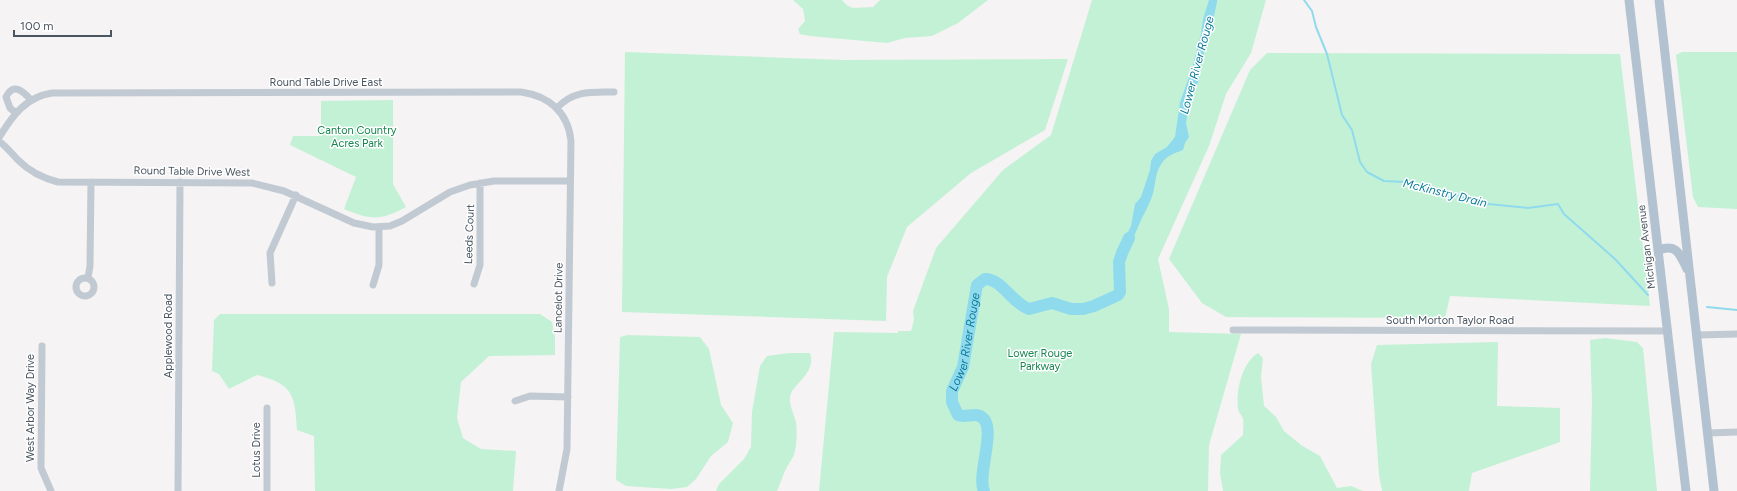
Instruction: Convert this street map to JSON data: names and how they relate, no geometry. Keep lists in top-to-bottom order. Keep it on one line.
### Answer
{"streets":{"main road":["Michigan Avenue"],"street":["Round Table Drive East","Round Table Drive West","Leeds Court","Lancelot Drive","South Morton Taylor Road","Applewood Road","West Arbor Way Drive","Lotus Drive"]},"crossings":[["Round Table Drive East","Lancelot Drive"],["Round Table Drive West","Leeds Court"],["Round Table Drive West","Lancelot Drive"],["Round Table Drive West","Applewood Road"],["Michigan Avenue","South Morton Taylor Road"]],"water":["Lower River Rouge","McKinstry Drain"],"parks":["Canton Country Acres Park","Lower Rouge Parkway"],"scale_bar":"100 m"}
